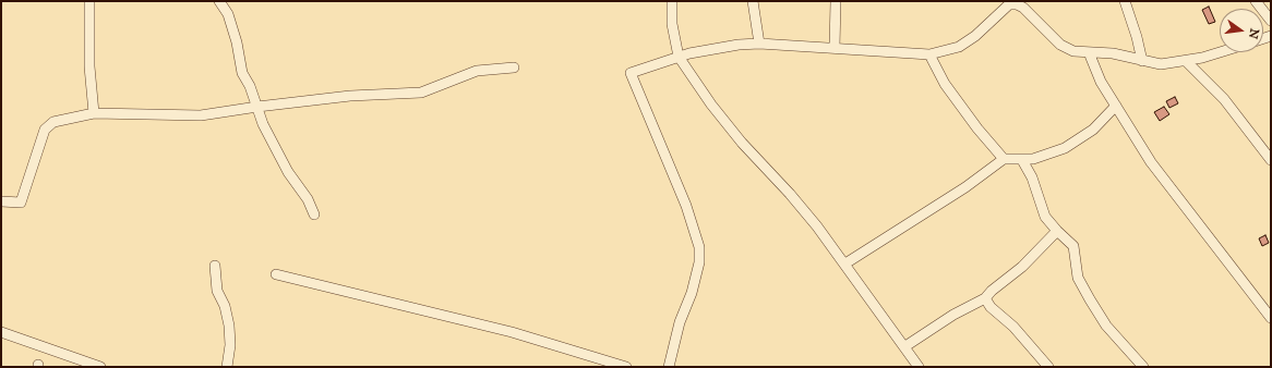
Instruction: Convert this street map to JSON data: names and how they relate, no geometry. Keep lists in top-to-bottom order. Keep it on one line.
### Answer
{"north":"right"}
